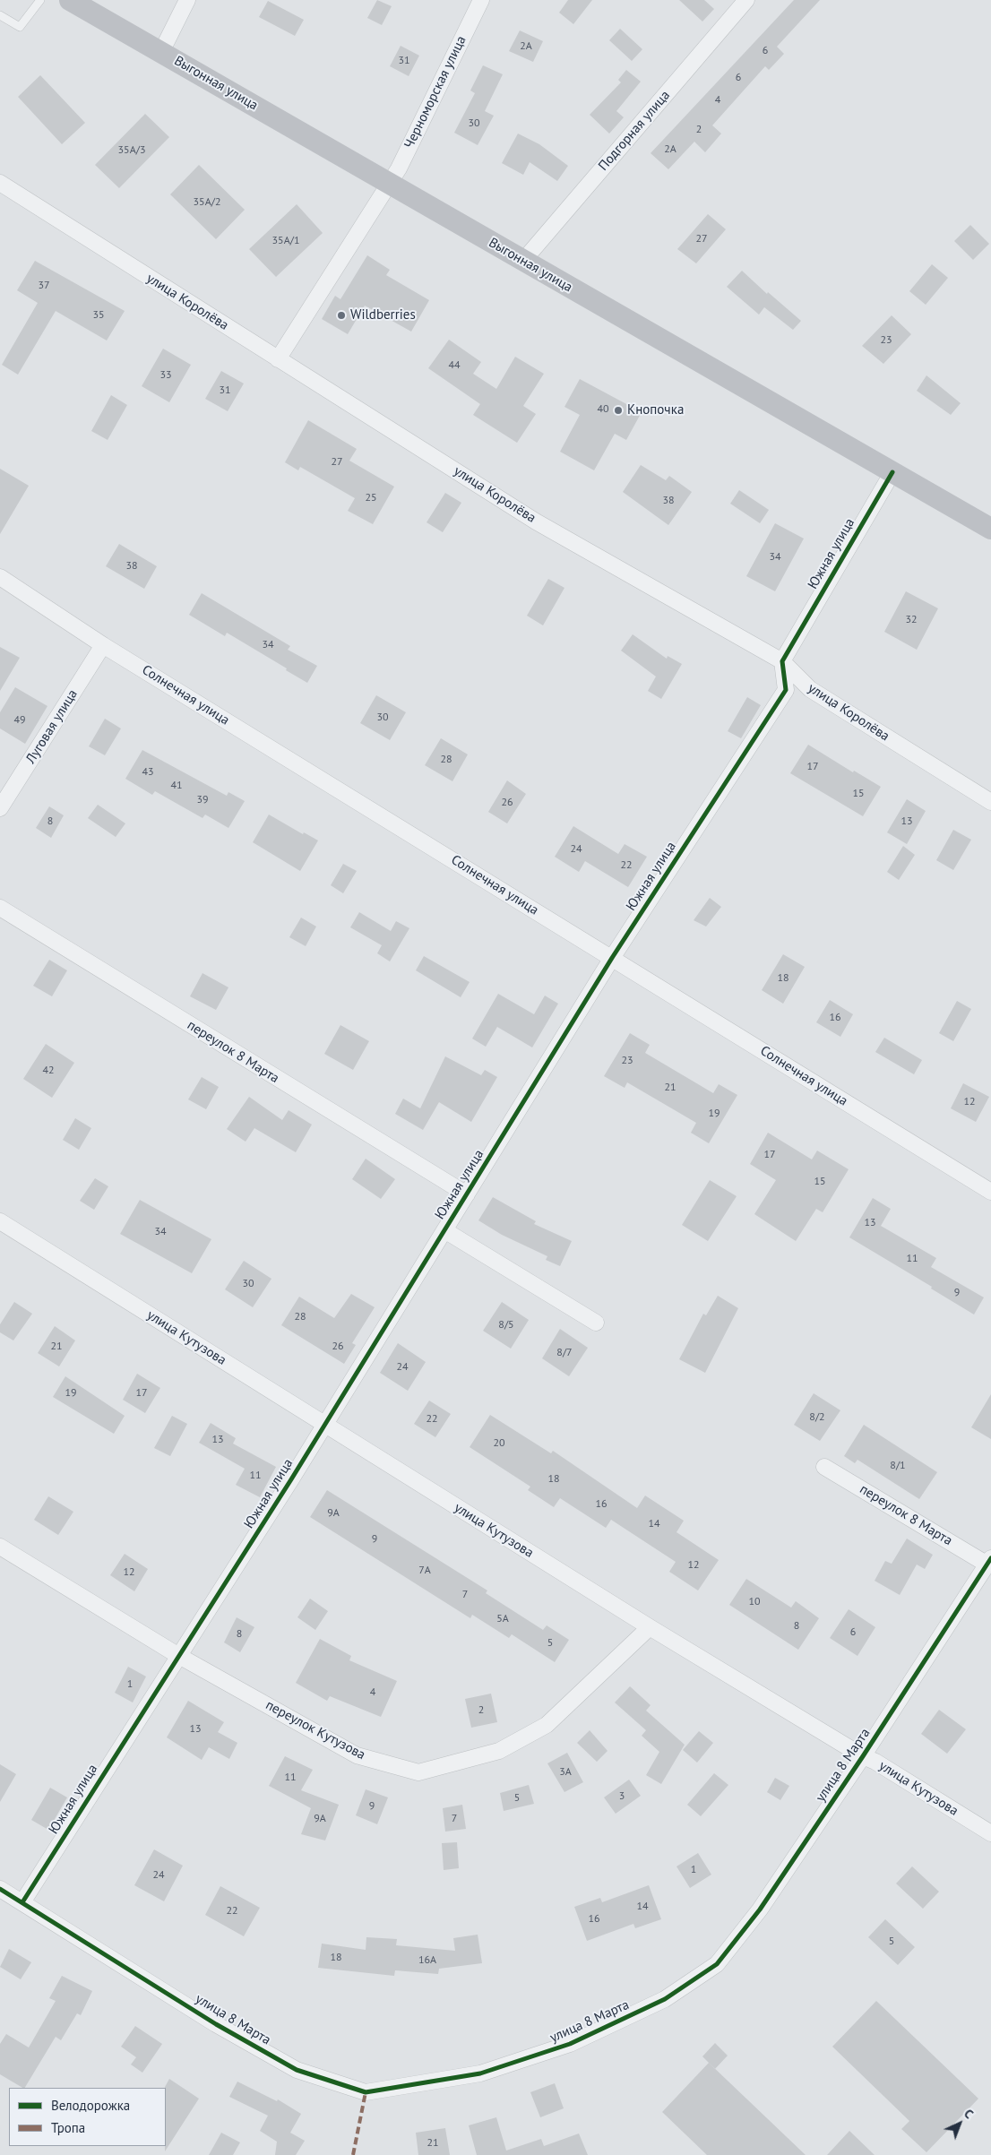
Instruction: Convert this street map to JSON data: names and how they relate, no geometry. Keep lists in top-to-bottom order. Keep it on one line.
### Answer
{"streets":{"street":["Выгонная улица","Черноморская улица","Подгорная улица","улица Королёва","Южная улица","Солнечная улица","Луговая улица","переулок 8 Марта","улица Кутузова","переулок Кутузова","улица 8 Марта"]},"crossings":[["Выгонная улица","Черноморская улица"],["Выгонная улица","Подгорная улица"],["Выгонная улица","Южная улица"],["Черноморская улица","улица Королёва"],["улица Королёва","Южная улица"],["Южная улица","Солнечная улица"],["Южная улица","переулок 8 Марта"],["Южная улица","улица Кутузова"],["Южная улица","переулок Кутузова"],["Южная улица","улица 8 Марта"],["Солнечная улица","Луговая улица"],["переулок 8 Марта","улица 8 Марта"],["улица Кутузова","переулок Кутузова"],["улица Кутузова","улица 8 Марта"]],"places":["Wildberries","Кнопочка"],"house_numbers":["2А","6","31","6","4","30","2","2А","35А/3","35А/2","27","35А/1","37","35","23","44","33","31","40","27","25","38","34","38","32","34","30","49","28","17","43","41","15","39","26","8","13","24","22","18","16","23","42","21","12","19","17","15","13","34","11","30","9","28","8/5","21","26","8/7","24","19","17","8/2","22","13","20","8/1","11","18","16","9А","14","9","12","7А","12","7","10","5А","8","6","8","5","1","4","2","13","3А","11","3","5","9","9А","7","1","24","14","22","16","5","18","16А","21"],"legend":["Велодорожка","Тропа"],"north":"top right"}
